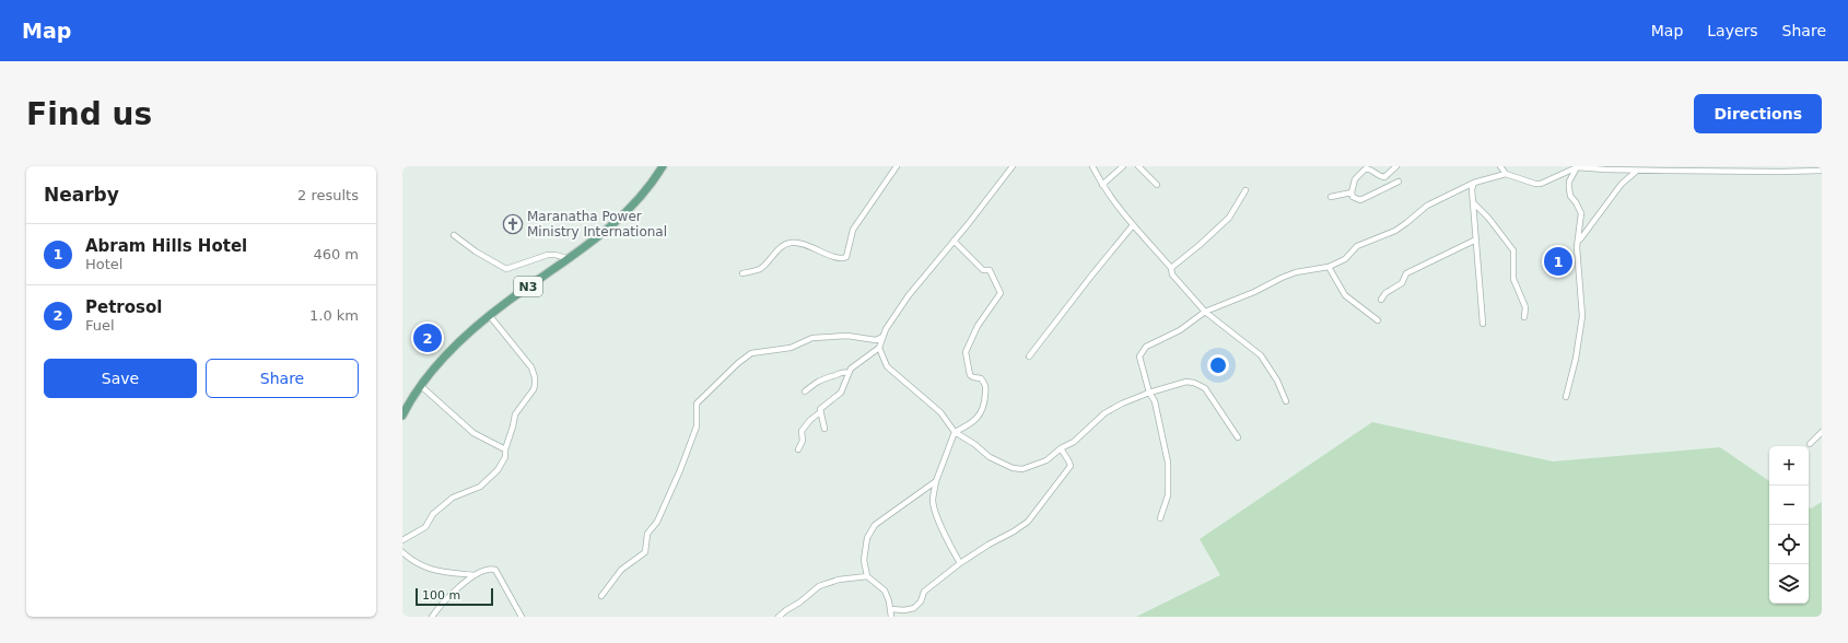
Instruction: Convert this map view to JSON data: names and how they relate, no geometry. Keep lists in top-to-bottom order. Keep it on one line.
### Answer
{"streets":{"main road":["N3"]},"places":{"church":["Maranatha Power Ministry International"]},"scale_bar":"100 m","page":{"header":"Map","nav":["Map","Layers","Share"],"buttons":["Directions",["Save","Share"]],"title":"Find us","heading":["Nearby","2 results"],"list":[{"mark":"1","name":"Abram Hills Hotel","note":"Hotel","value":"460 m"},{"mark":"2","name":"Petrosol","note":"Fuel","value":"1.0 km"}],"pins":["1","2"],"map_buttons":["+","−"],"scale":"100 m"}}
